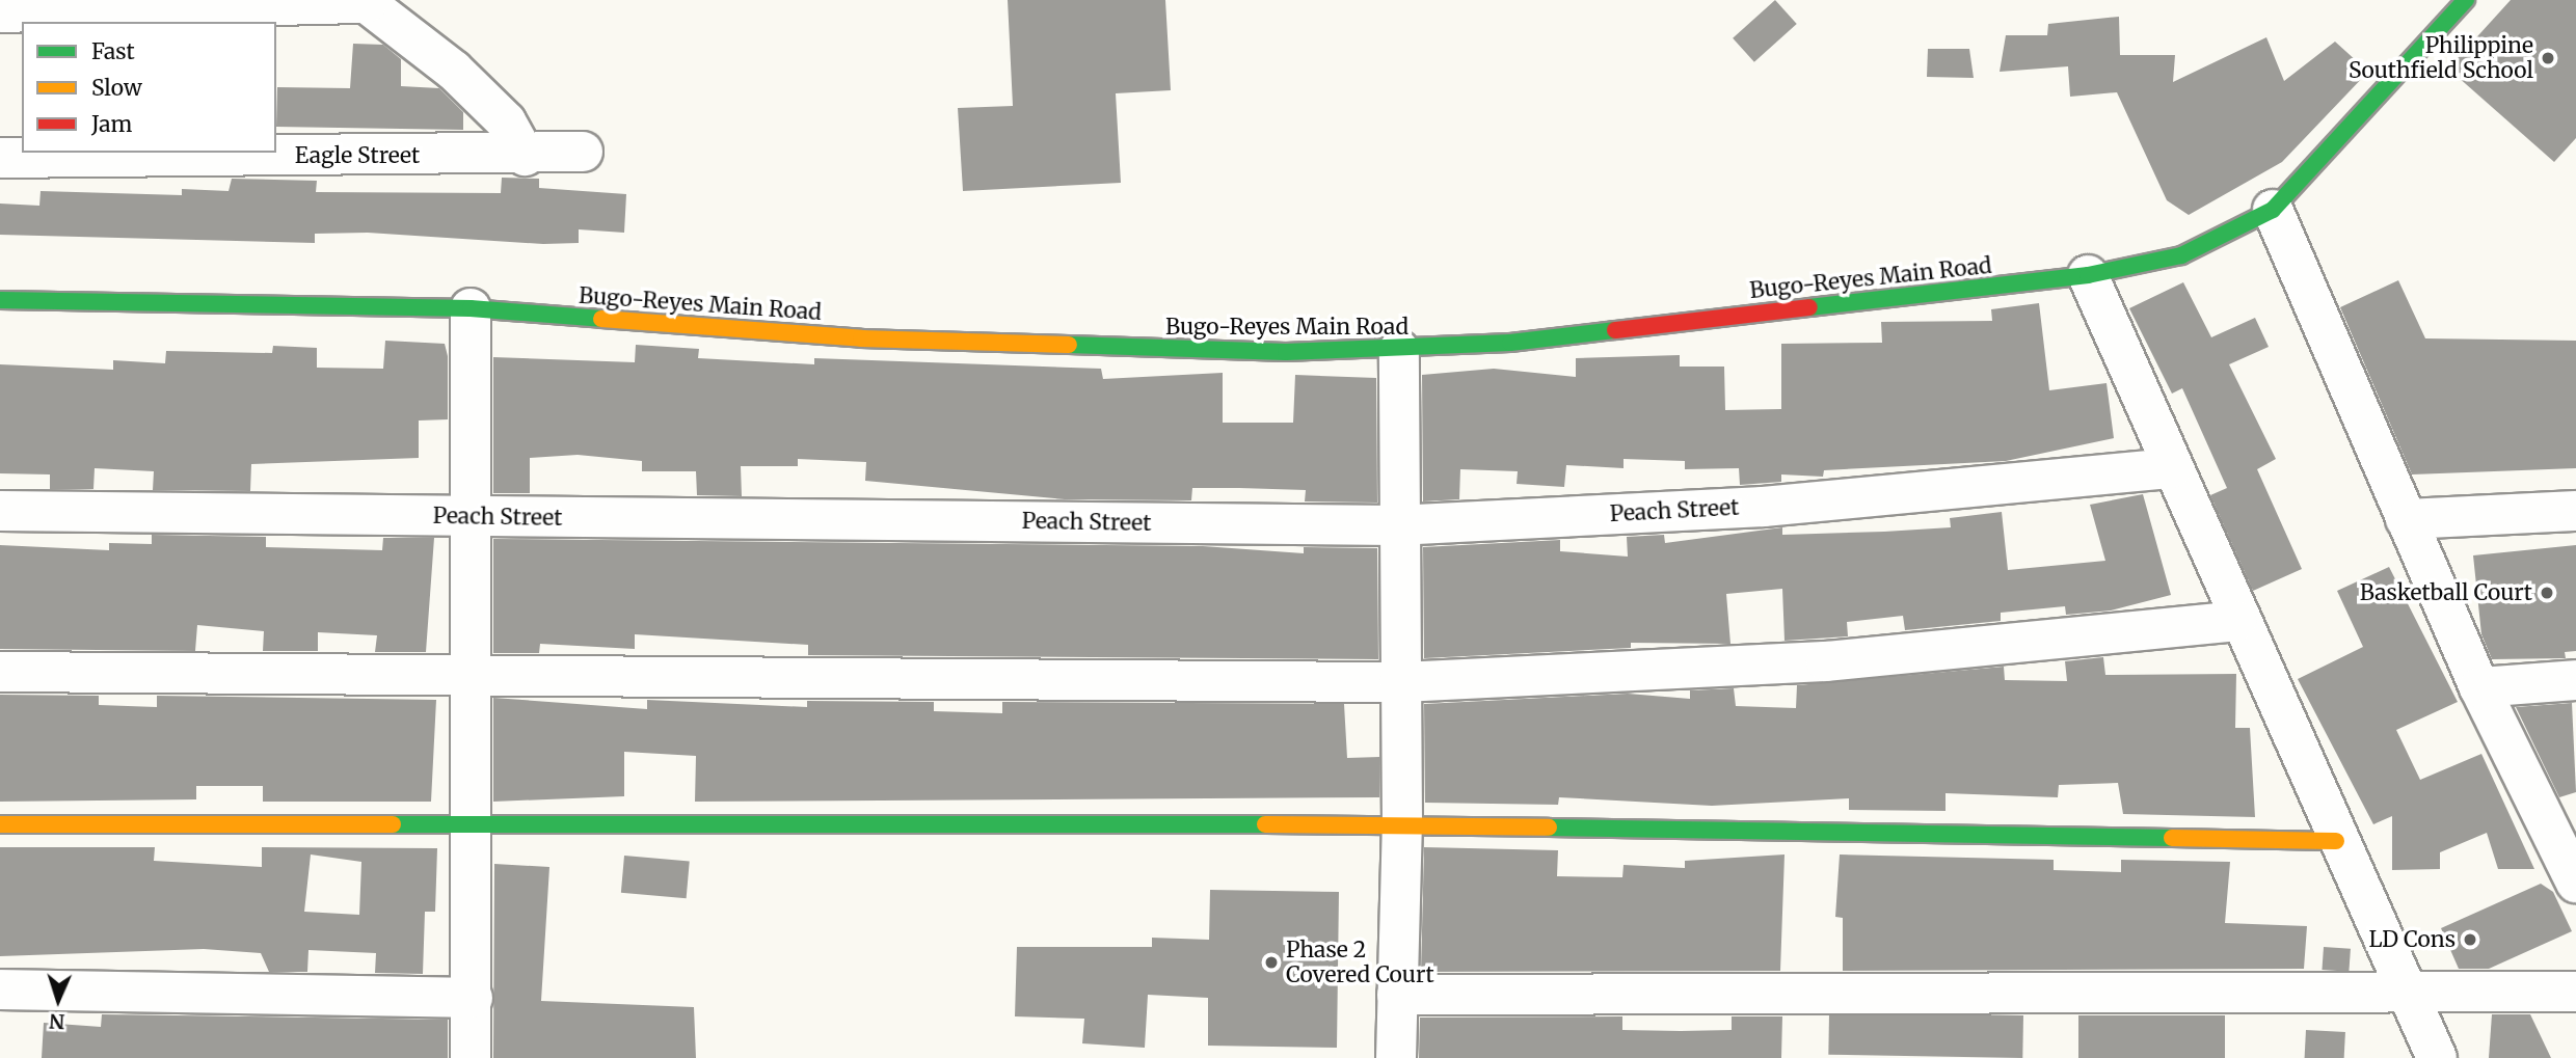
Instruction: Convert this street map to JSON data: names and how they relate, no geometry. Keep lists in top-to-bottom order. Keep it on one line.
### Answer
{"streets":{"street":["Eagle Street","Bugo-Reyes Main Road","Peach Street"]},"places":["Philippine Southfield School","Basketball Court","LD Cons","Phase 2 Covered Court"],"legend":["Fast","Slow","Jam"],"north":"bottom"}
